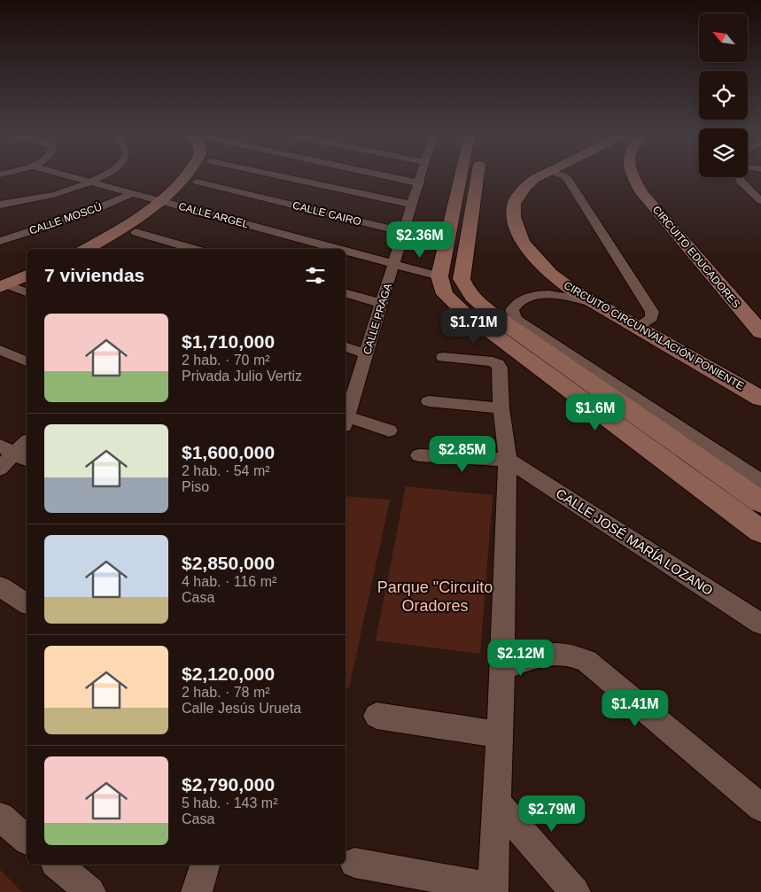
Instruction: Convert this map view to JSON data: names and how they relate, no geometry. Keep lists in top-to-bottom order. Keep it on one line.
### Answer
{"streets":{"main road":["CIRCUITO EDUCADORES","CIRCUITO CIRCUNVALACIÓN PONIENTE"],"street":["CALLE CAIRO","CALLE ARGEL","CALLE MOSCÚ","CALLE PRAGA","CALLE JOSÉ MARÍA LOZANO"]},"crossings":[["CALLE CAIRO","CALLE PRAGA"],["CALLE ARGEL","CALLE MOSCÚ"],["CALLE ARGEL","CALLE PRAGA"]],"parks":["Parque \"Circuito Oradores"],"north":"top left","page":{"price":["$2.36M","$1.71M","$1.6M","$2.85M","$2.12M","$1.41M","$2.79M"],"heading":"7 viviendas","list":[{"name":"$1,710,000","note":"2 hab. · 70 m² · Privada Julio Vertiz"},{"name":"$1,600,000","note":"2 hab. · 54 m² · Piso"},{"name":"$2,850,000","note":"4 hab. · 116 m² · Casa"},{"name":"$2,120,000","note":"2 hab. · 78 m² · Calle Jesús Urueta"},{"name":"$2,790,000","note":"5 hab. · 143 m² · Casa"}]}}
